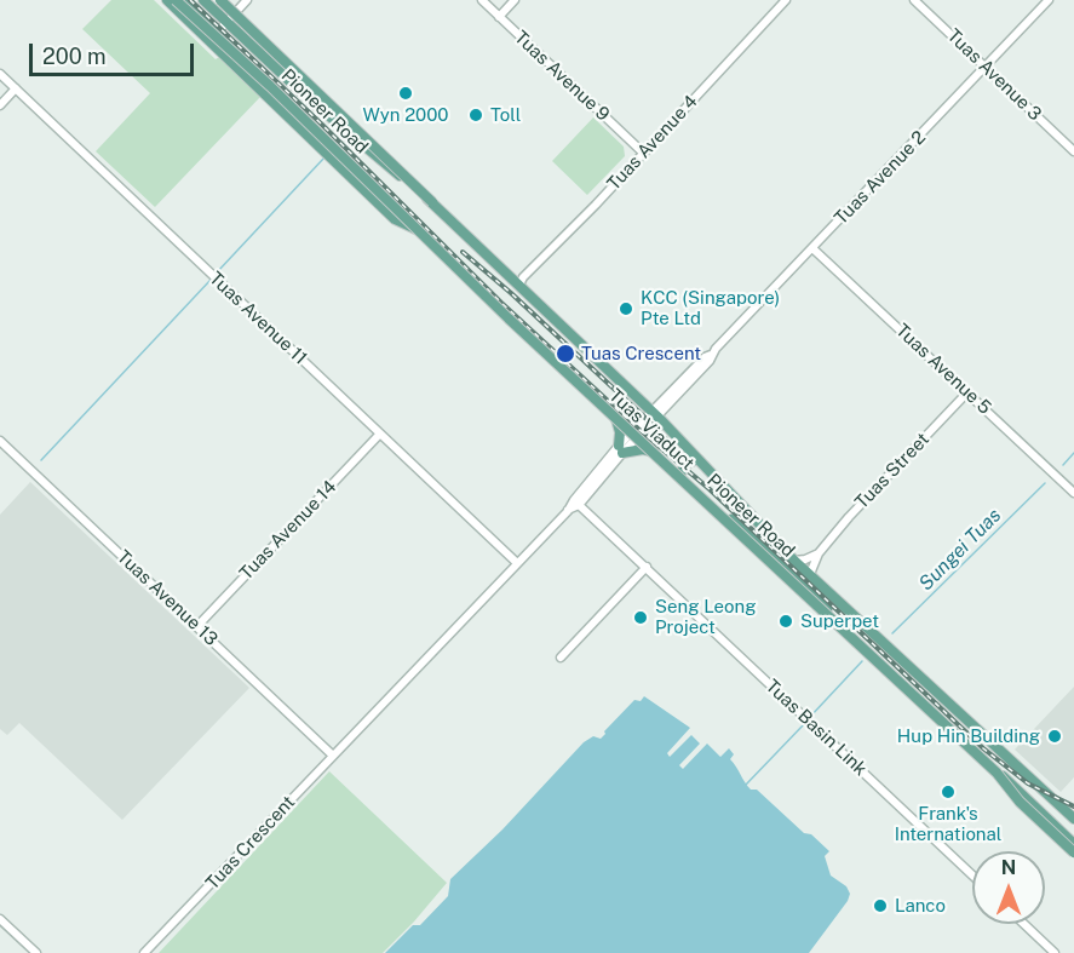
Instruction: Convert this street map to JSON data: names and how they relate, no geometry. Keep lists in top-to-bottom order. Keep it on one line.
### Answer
{"streets":{"main road":["Pioneer Road","Tuas Viaduct"],"street":["Tuas Avenue 3","Tuas Avenue 9","Tuas Avenue 4","Tuas Avenue 2","Tuas Avenue 11","Tuas Avenue 5","Tuas Street","Tuas Avenue 14","Tuas Avenue 13","Tuas Basin Link","Tuas Crescent"]},"crossings":[["Tuas Avenue 3","Tuas Avenue 2"],["Tuas Avenue 9","Tuas Avenue 4"],["Pioneer Road","Tuas Avenue 4"],["Pioneer Road","Tuas Avenue 2"],["Pioneer Road","Tuas Street"],["Pioneer Road","Tuas Crescent"],["Tuas Avenue 2","Tuas Avenue 5"],["Tuas Avenue 2","Tuas Crescent"],["Tuas Avenue 11","Tuas Avenue 14"],["Tuas Avenue 11","Tuas Crescent"],["Tuas Avenue 5","Tuas Street"],["Tuas Avenue 14","Tuas Avenue 13"],["Tuas Avenue 13","Tuas Crescent"],["Tuas Basin Link","Tuas Crescent"]],"water":["Sungei Tuas"],"places":["Wyn 2000","Toll","KCC (Singapore) Pte Ltd","Tuas Crescent","Seng Leong Project","Superpet","Hup Hin Building","Frank's International","Lanco"],"scale_bar":"200 m","north":"top"}
